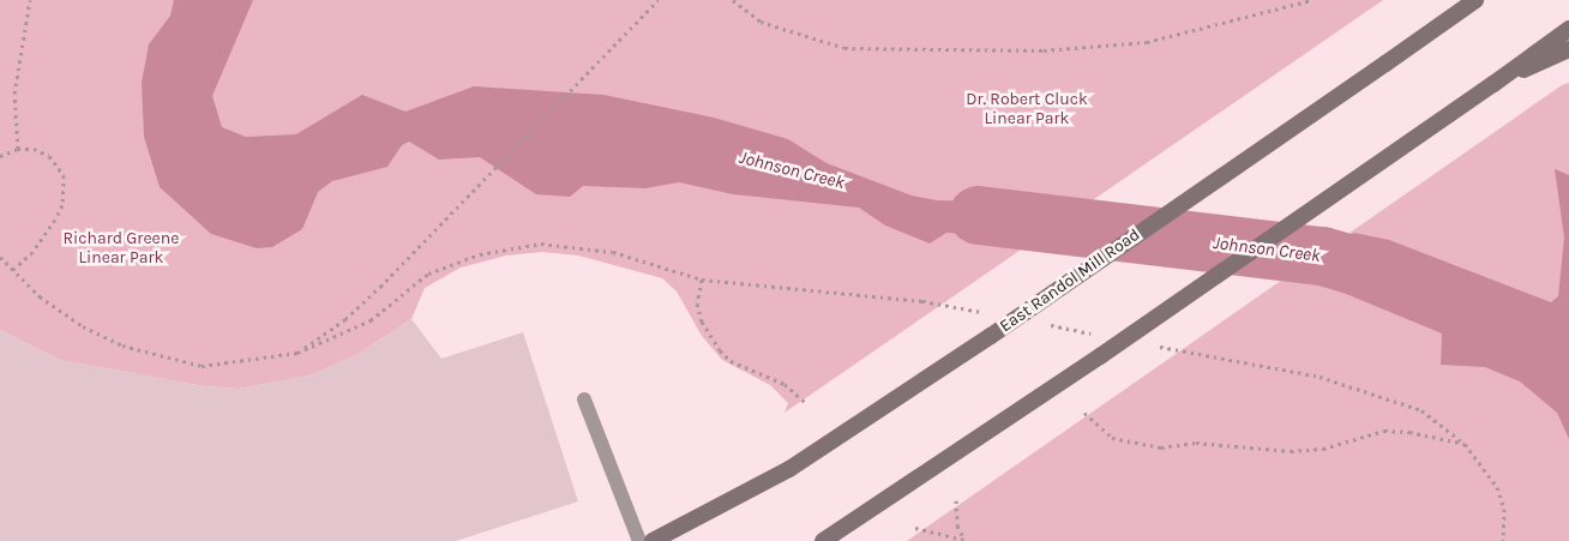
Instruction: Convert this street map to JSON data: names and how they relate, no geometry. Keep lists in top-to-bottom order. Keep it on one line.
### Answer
{"streets":{"main road":["East Randol Mill Road"]},"water":["Johnson Creek"],"parks":["Dr. Robert Cluck Linear Park","Richard Greene Linear Park"]}
